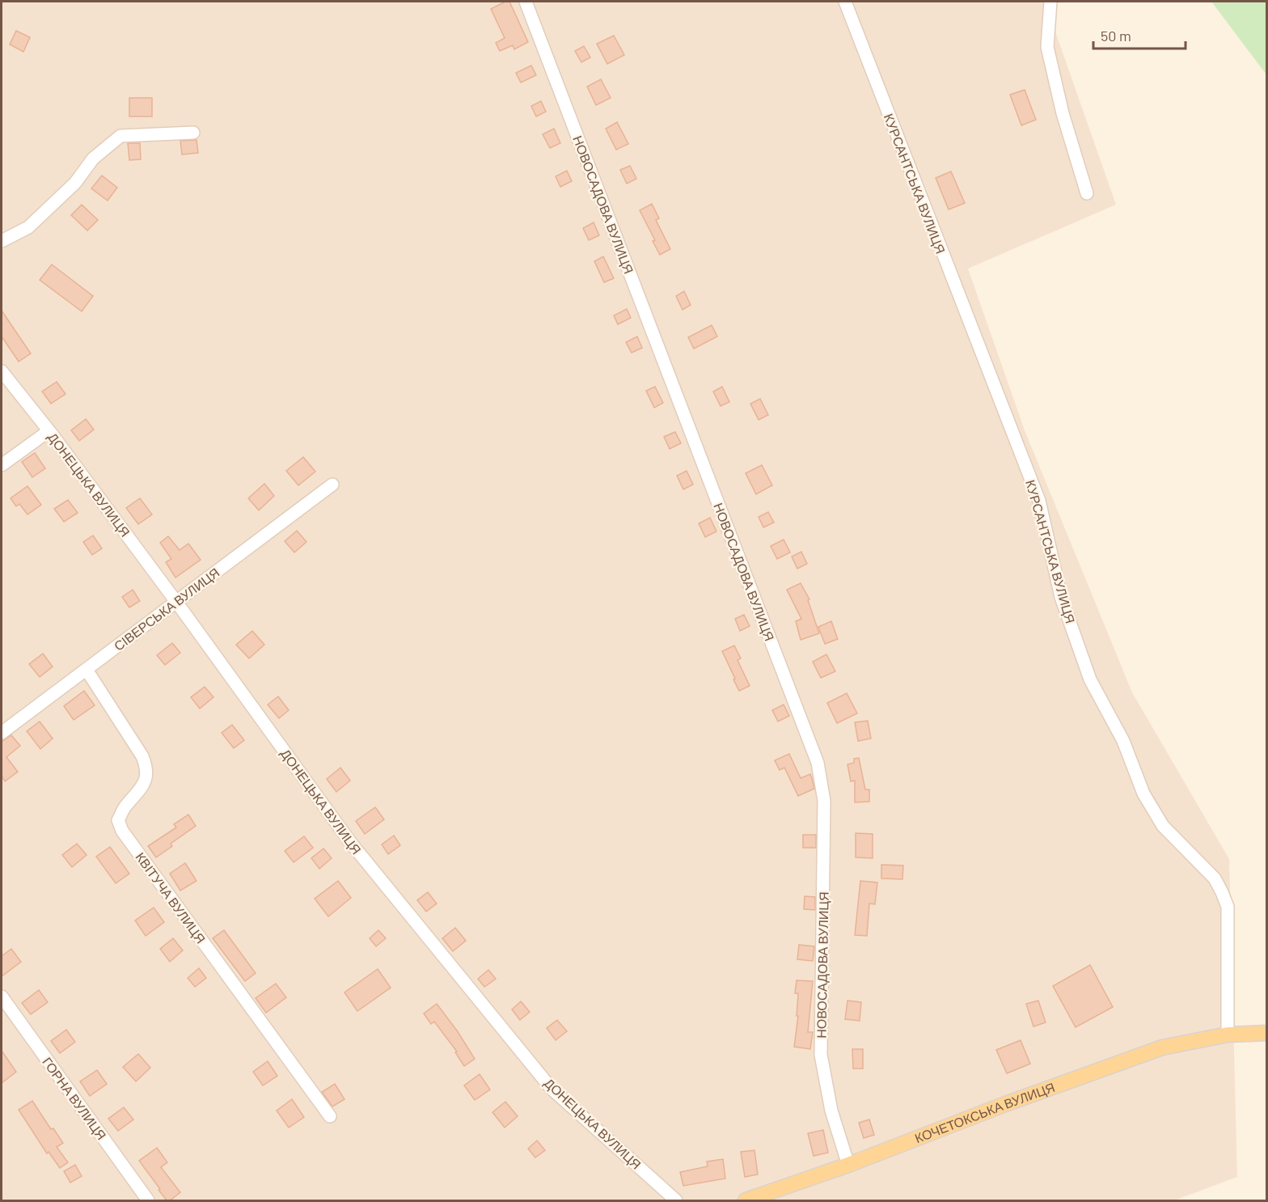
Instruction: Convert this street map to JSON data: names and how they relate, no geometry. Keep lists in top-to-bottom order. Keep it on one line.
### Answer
{"streets":{"main road":["КОЧЕТОКСЬКА ВУЛИЦЯ"],"street":["КУРСАНТСЬКА ВУЛИЦЯ","НОВОСАДОВА ВУЛИЦЯ","ДОНЕЦЬКА ВУЛИЦЯ","СІВЕРСЬКА ВУЛИЦЯ","КВІТУЧА ВУЛИЦЯ","ГОРНА ВУЛИЦЯ"]},"crossings":[["КУРСАНТСЬКА ВУЛИЦЯ","КОЧЕТОКСЬКА ВУЛИЦЯ"],["НОВОСАДОВА ВУЛИЦЯ","КОЧЕТОКСЬКА ВУЛИЦЯ"],["ДОНЕЦЬКА ВУЛИЦЯ","СІВЕРСЬКА ВУЛИЦЯ"],["СІВЕРСЬКА ВУЛИЦЯ","КВІТУЧА ВУЛИЦЯ"]],"scale_bar":"50 m"}
